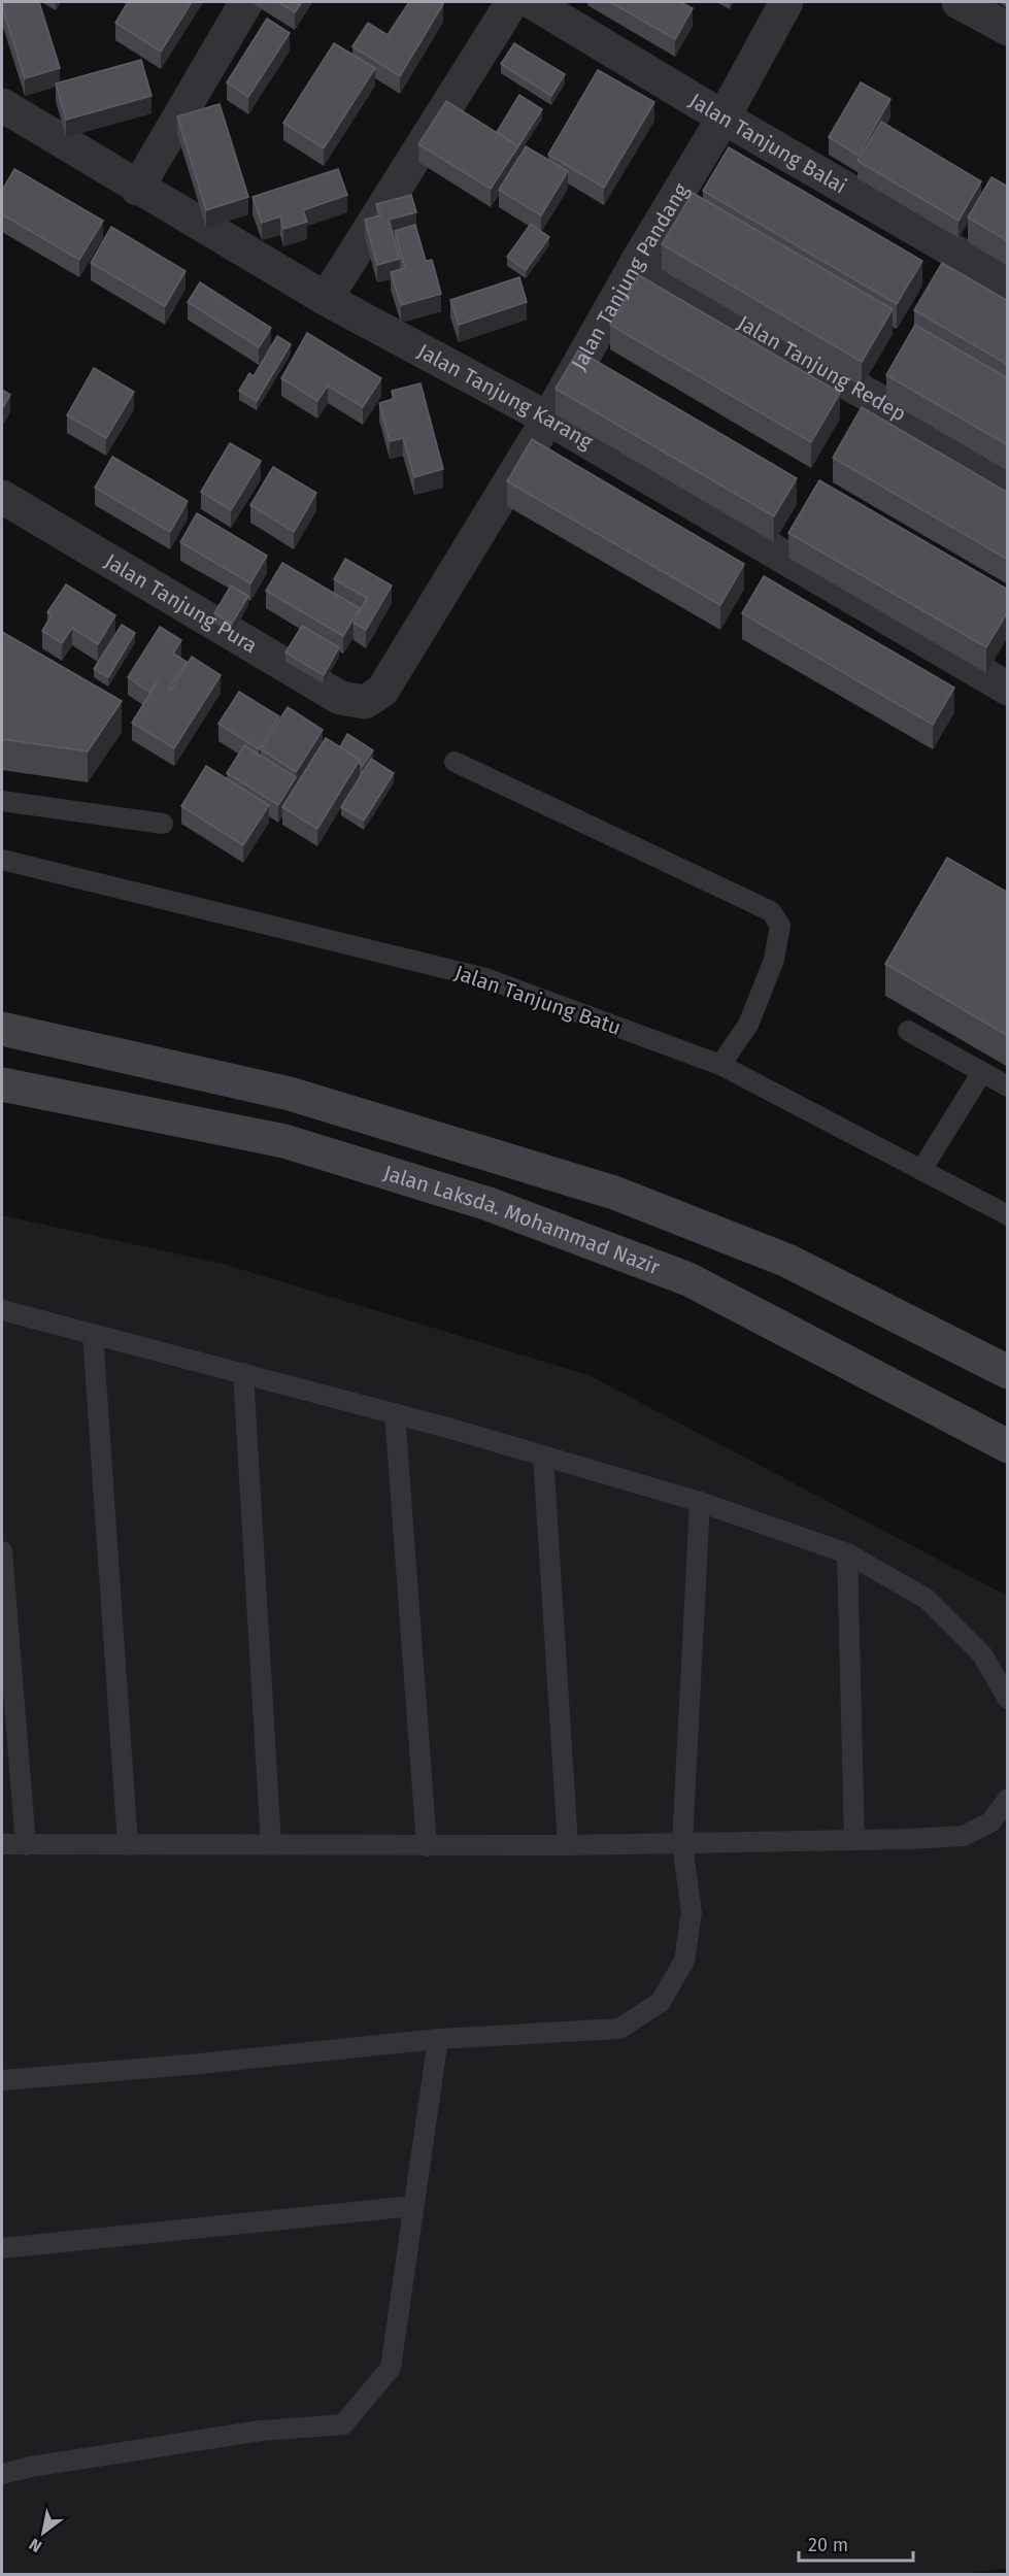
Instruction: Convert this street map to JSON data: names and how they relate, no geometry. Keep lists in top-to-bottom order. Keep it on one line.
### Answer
{"streets":{"main road":["Jalan Laksda. Mohammad Nazir"],"street":["Jalan Tanjung Balai","Jalan Tanjung Pandang","Jalan Tanjung Redep","Jalan Tanjung Karang","Jalan Tanjung Pura"],"lane":["Jalan Tanjung Batu"]},"crossings":[["Jalan Tanjung Balai","Jalan Tanjung Pandang"],["Jalan Tanjung Pandang","Jalan Tanjung Redep"],["Jalan Tanjung Pandang","Jalan Tanjung Karang"],["Jalan Tanjung Pandang","Jalan Tanjung Pura"]],"scale_bar":"20 m","north":"bottom left"}
